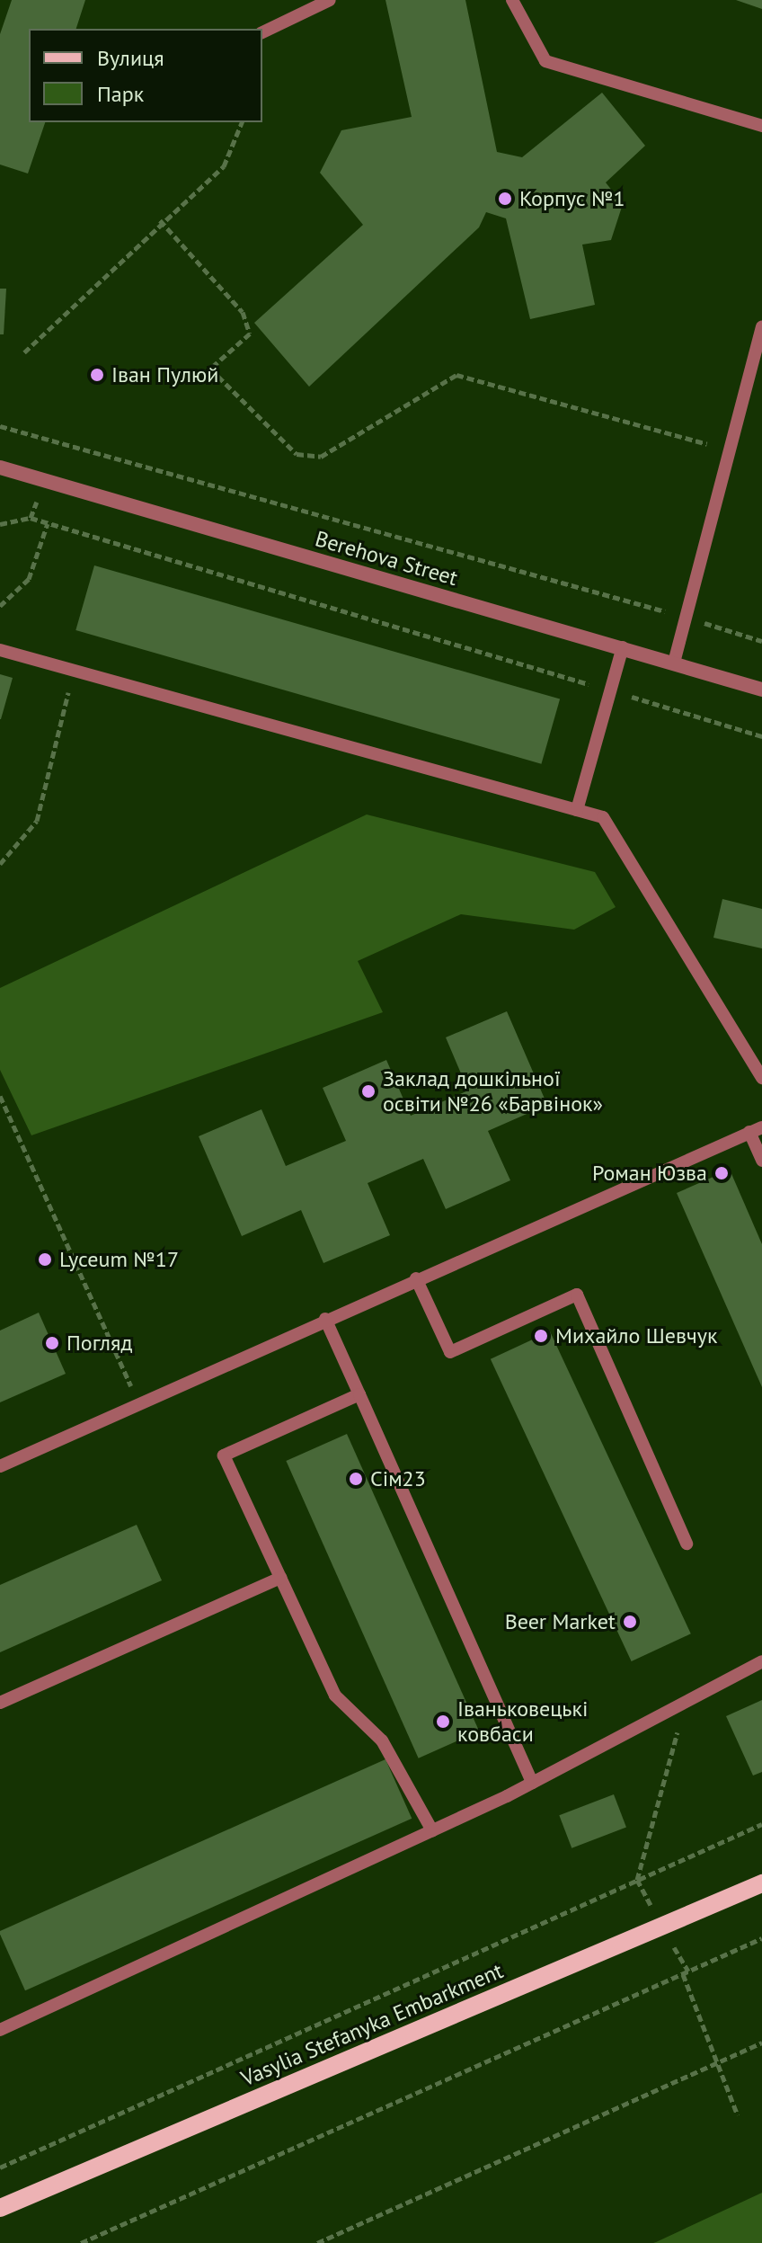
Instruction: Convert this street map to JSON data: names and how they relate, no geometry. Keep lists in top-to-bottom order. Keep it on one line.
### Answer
{"streets":{"main road":["Vasylia Stefanyka Embarkment"],"street":["Berehova Street"]},"places":["Корпус №1","Іван Пулюй","Заклад дошкільної освіти №26 «Барвінок»","Роман Юзва","Lyceum №17","Михайло Шевчук","Погляд","Сім23","Beer Market","Іваньковецькі ковбаси"],"legend":["Вулиця","Парк"]}
